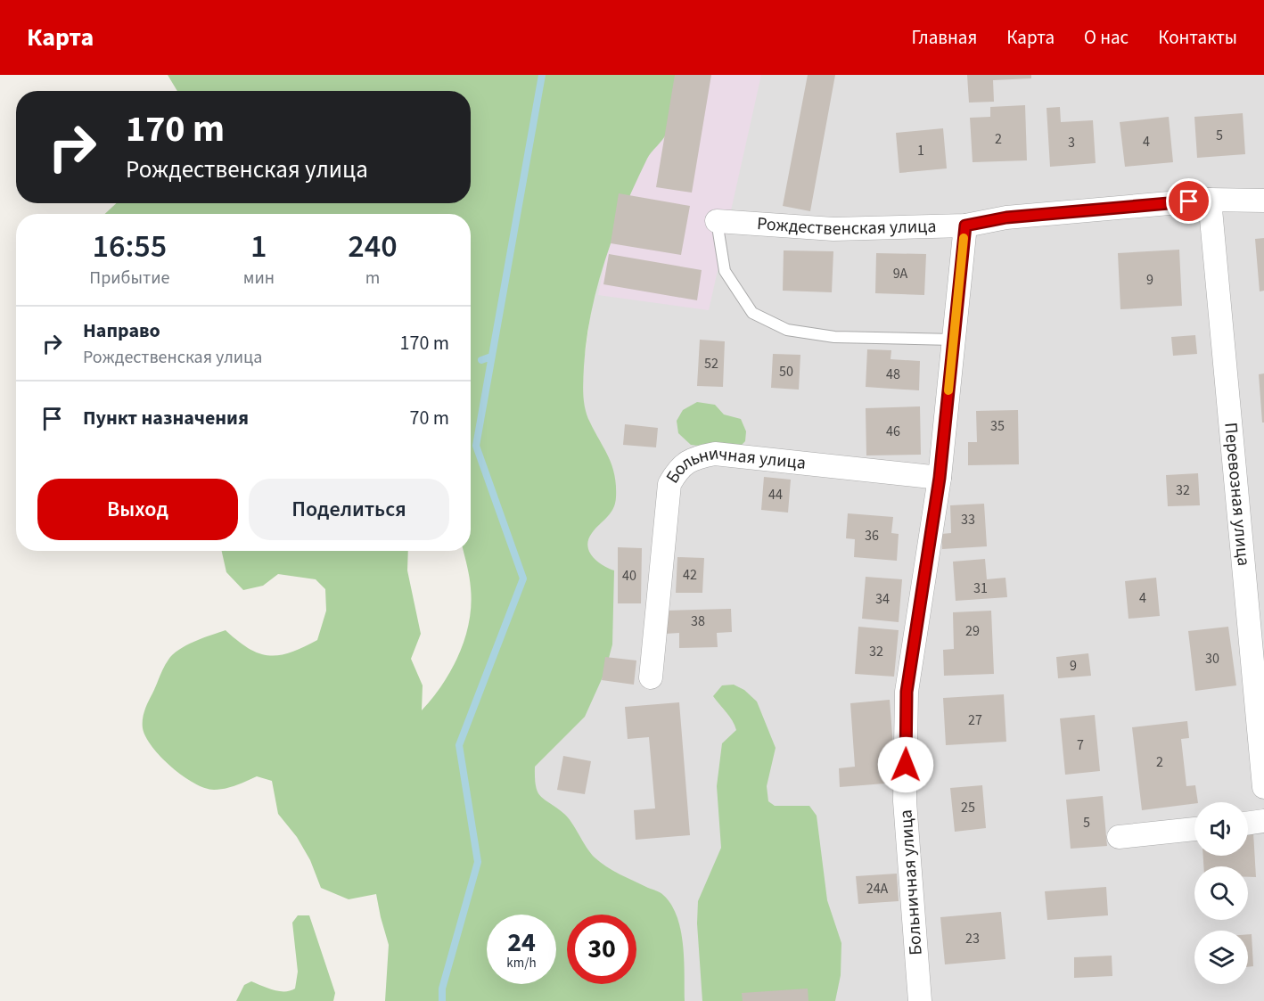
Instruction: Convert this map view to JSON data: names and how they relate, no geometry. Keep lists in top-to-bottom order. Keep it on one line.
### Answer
{"streets":{"street":["Рождественская улица","Больничная улица","Перевозная улица"]},"crossings":[["Рождественская улица","Больничная улица"],["Рождественская улица","Перевозная улица"]],"house_numbers":["5","2","4","3","1","9А","9","52","50","48","35","46","32","44","33","36","42","40","31","4","34","38","29","32","30","9","27","7","2","25","5","24А","23"],"page":{"header":"Карта","nav":["Главная","Карта","О нас","Контакты"],"turn":["170 m","Рождественская улица"],"eta":["16:55","Прибытие","1","мин","240","m"],"list":[{"name":"Направо","note":"Рождественская улица","value":"170 m"},{"name":"Пункт назначения","value":"70 m"}],"buttons":["Выход","Поделиться"],"speed":"24 km/h","limit":"30"}}
